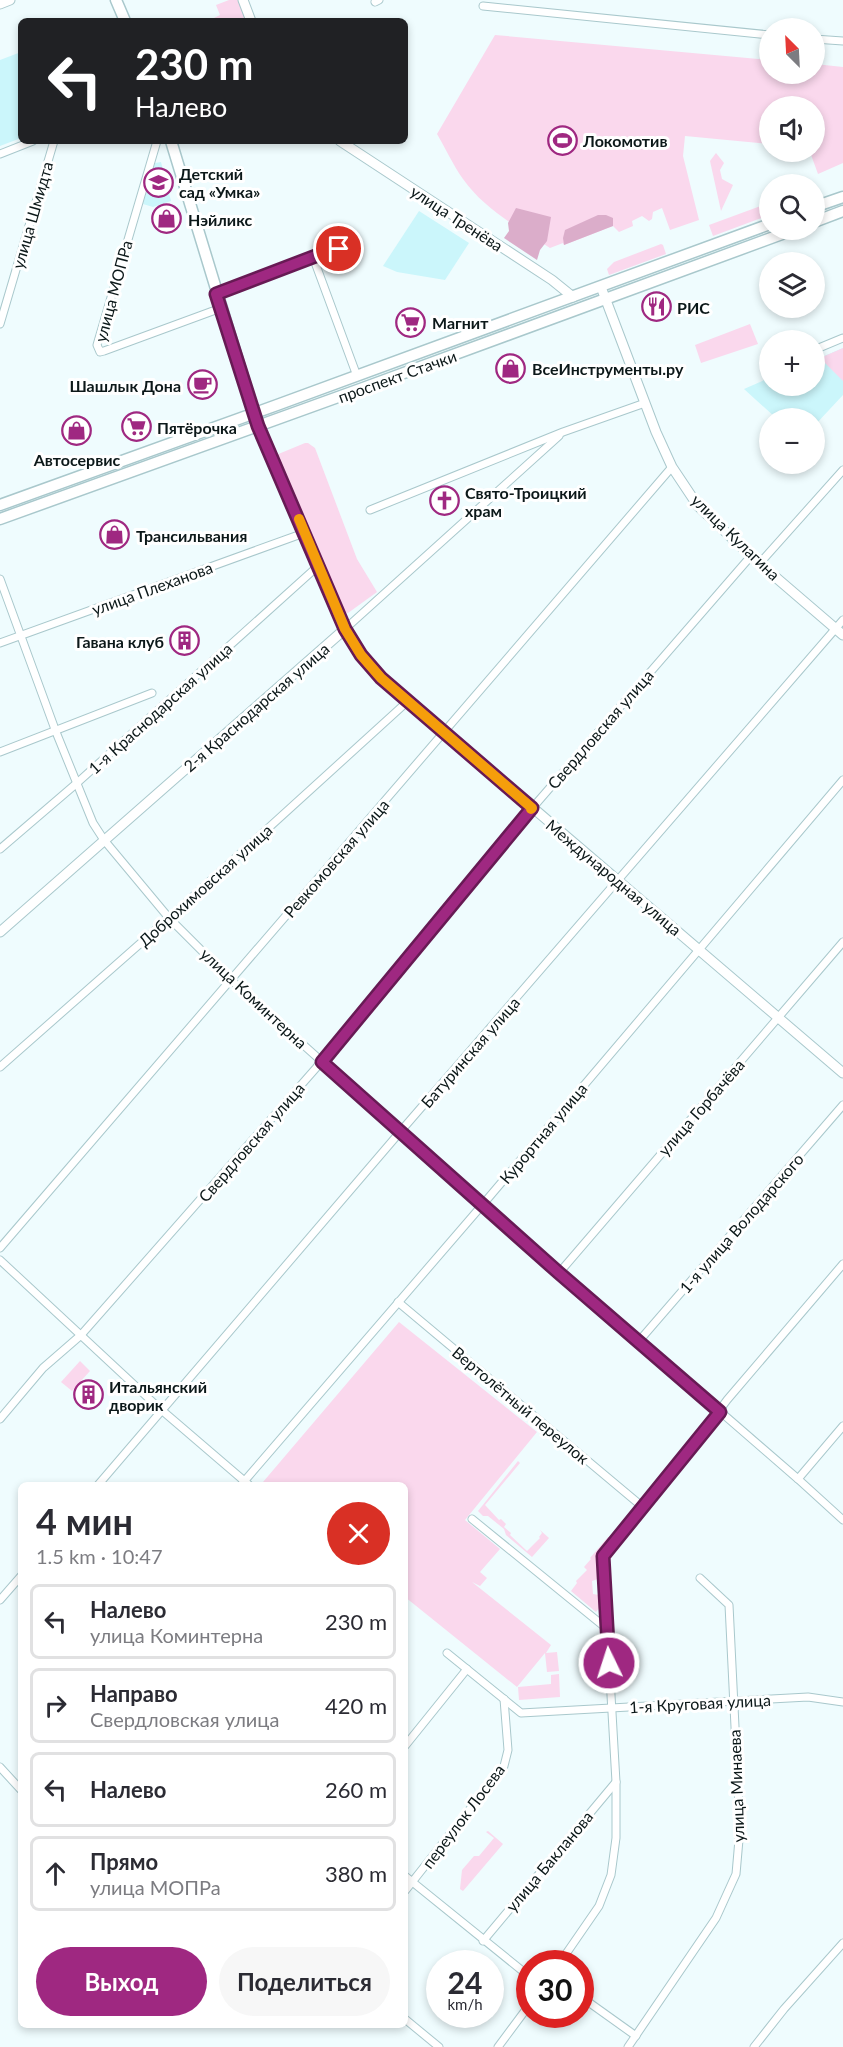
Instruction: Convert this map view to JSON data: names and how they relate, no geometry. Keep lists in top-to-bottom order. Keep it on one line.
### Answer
{"streets":{"main road":["проспект Стачки"],"street":["улица Шмидта","улица Тренёва","улица МОПРа","улица Кулагина","улица Плеханова","2-я Краснодарская улица","1-я Краснодарская улица","Свердловская улица","Ревкомовская улица","Международная улица","Доброхимовская улица","улица Коминтерна","Батуринская улица","улица Горбачёва","Курортная улица","1-я улица Володарского","Вертолётный переулок","1-я Круговая улица","улица Минаева","переулок Лосева","улица Бакланова"]},"crossings":[["улица Тренёва","проспект Стачки"],["проспект Стачки","улица Кулагина"],["проспект Стачки","Международная улица"],["улица Кулагина","Свердловская улица"],["улица Кулагина","Ревкомовская улица"],["улица Кулагина","Батуринская улица"],["улица Плеханова","Международная улица"],["улица Плеханова","улица Коминтерна"],["2-я Краснодарская улица","Международная улица"],["2-я Краснодарская улица","улица Коминтерна"],["1-я Краснодарская улица","Международная улица"],["1-я Краснодарская улица","улица Коминтерна"],["Свердловская улица","Международная улица"],["Свердловская улица","улица Коминтерна"],["Ревкомовская улица","Международная улица"],["Ревкомовская улица","улица Коминтерна"],["Международная улица","Доброхимовская улица"],["Международная улица","Батуринская улица"],["Международная улица","улица Горбачёва"],["Международная улица","Курортная улица"],["Доброхимовская улица","улица Коминтерна"],["улица Коминтерна","Батуринская улица"],["улица Коминтерна","улица Горбачёва"],["улица Коминтерна","Курортная улица"],["улица Коминтерна","1-я улица Володарского"],["Курортная улица","Вертолётный переулок"],["1-я Круговая улица","улица Минаева"],["1-я Круговая улица","переулок Лосева"]],"places":{"sports":["Локомотив"],"school or university":["Детский сад «Умка»"],"shop":["Нэйликс","ВсеИнструменты.ру","Автосервис","Трансильвания"],"restaurant":["РИС"],"supermarket":["Магнит","Пятёрочка"],"cafe":["Шашлык Дона"],"church":["Свято-Троицкий храм"],"building":["Гавана клуб","Итальянский дворик"]},"north":"top left","page":{"map_buttons":["+","−"],"turn":["230 m","Налево"],"heading":["4 мин","1.5 km · 10:47"],"list":[{"name":"Налево","note":"улица Коминтерна","value":"230 m"},{"name":"Направо","note":"Свердловская улица","value":"420 m"},{"name":"Налево","value":"260 m"},{"name":"Прямо","note":"улица МОПРа","value":"380 m"}],"buttons":["Выход","Поделиться"],"speed":"24 km/h","limit":"30"}}
